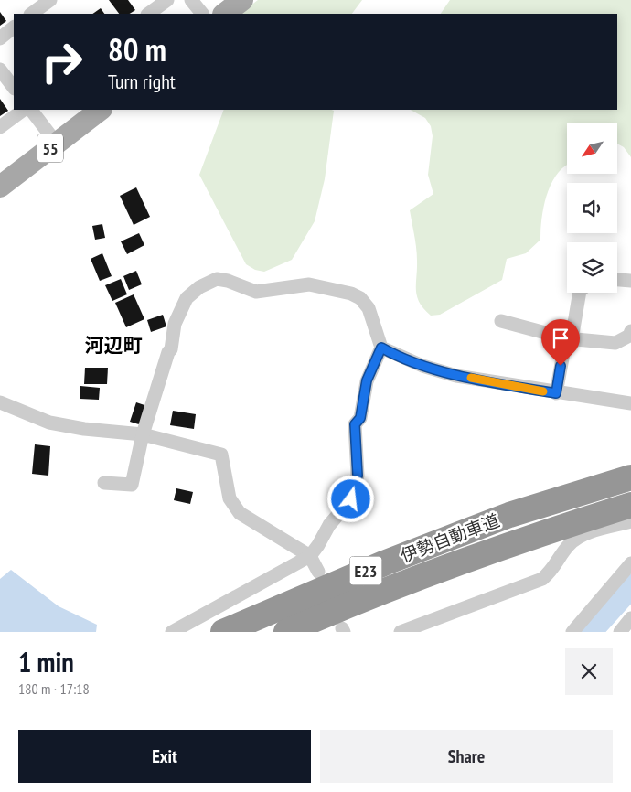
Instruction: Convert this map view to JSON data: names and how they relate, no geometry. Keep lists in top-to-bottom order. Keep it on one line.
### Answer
{"streets":{"highway":["伊勢自動車道","E23"],"main road":["55"]},"districts":["河辺町"],"north":"bottom left","page":{"turn":["80 m","Turn right"],"heading":["1 min","180 m · 17:18"],"buttons":["Exit","Share"]}}
